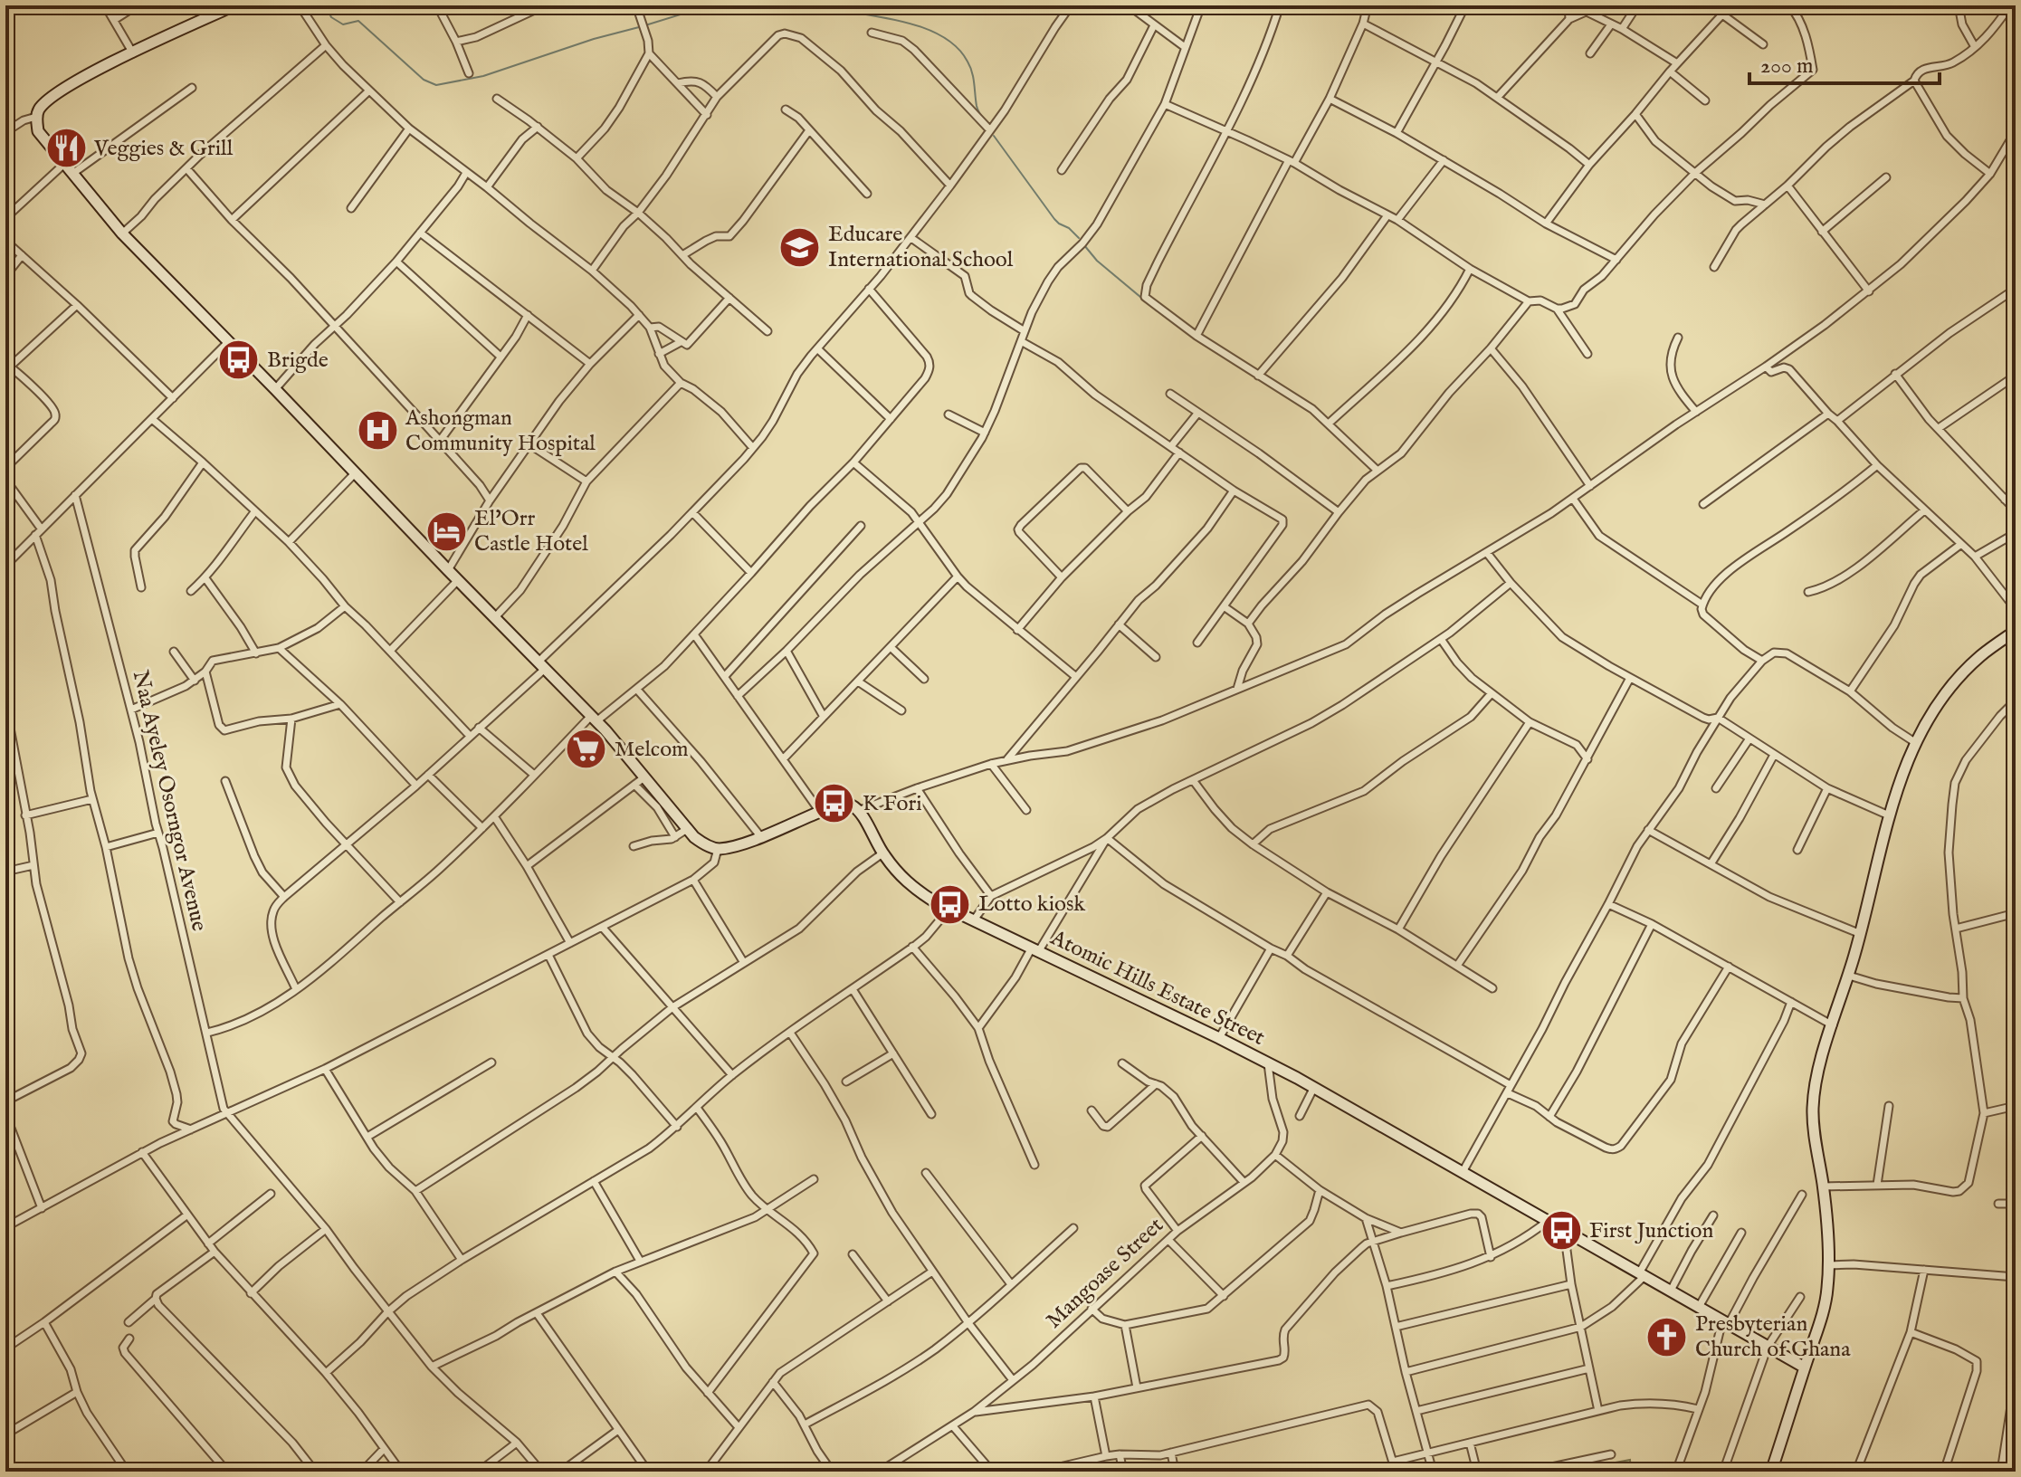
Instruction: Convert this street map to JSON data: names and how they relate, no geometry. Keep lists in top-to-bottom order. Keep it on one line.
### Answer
{"streets":{"street":["Naa Ayeley Osorngor Avenue","Atomic Hills Estate Street","Mangoase Street"]},"places":{"restaurant":["Veggies & Grill"],"school or university":["Educare International School"],"bus stop":["Brigde","K Fori","Lotto kiosk","First Junction"],"hospital":["Ashongman Community Hospital"],"hotel":["El'Orr Castle Hotel"],"supermarket":["Melcom"],"church":["Presbyterian Church of Ghana"]},"scale_bar":"200 m"}
